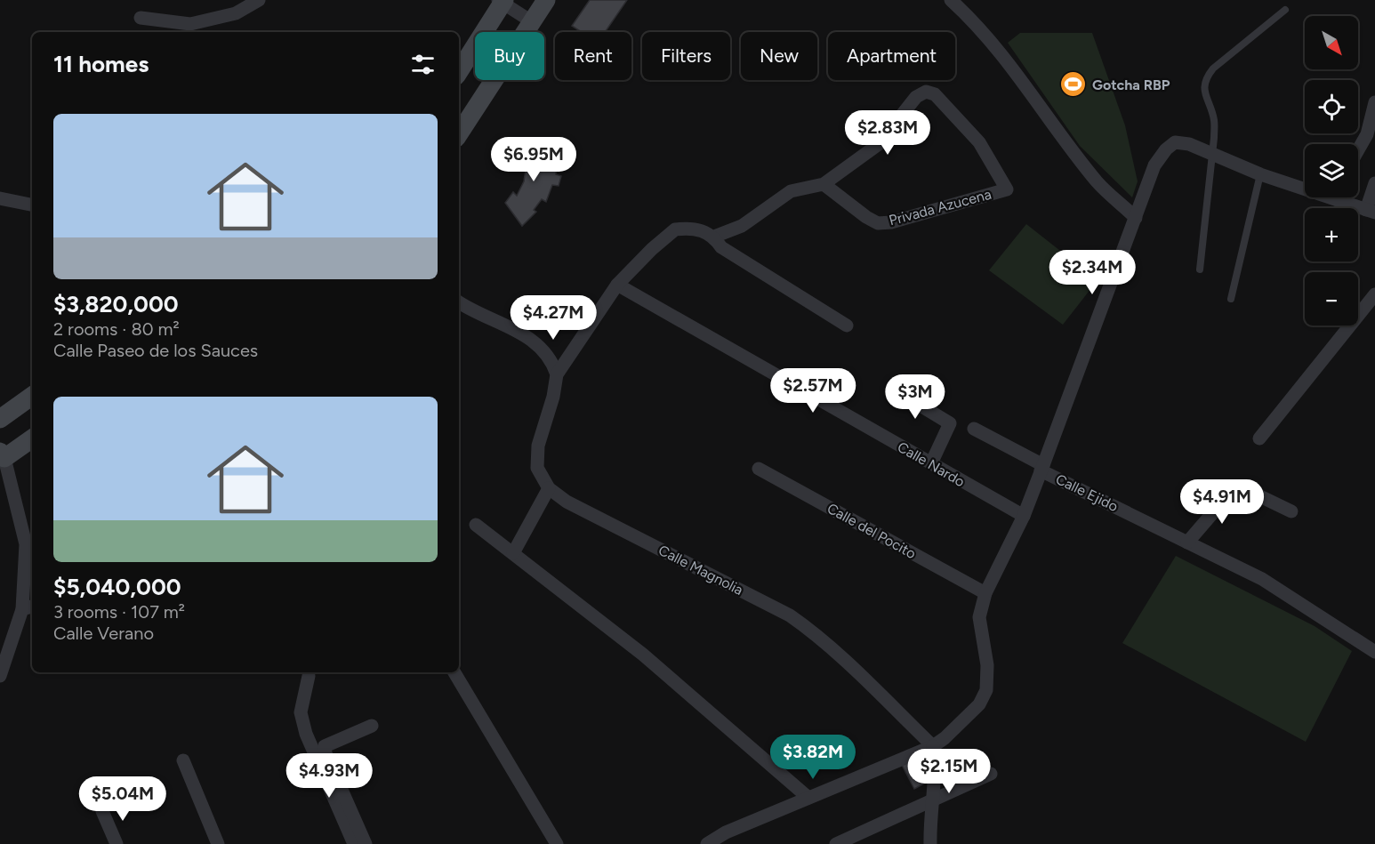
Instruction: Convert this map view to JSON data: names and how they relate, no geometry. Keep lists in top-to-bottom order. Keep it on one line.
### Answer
{"streets":{"street":["Privada Azucena","Calle Nardo","Calle Ejido","Calle del Pocito","Calle Magnolia"]},"crossings":[["Calle Nardo","Calle Ejido"],["Calle Ejido","Calle del Pocito"],["Calle Ejido","Calle Magnolia"]],"places":{"sports":["Gotcha RBP"]},"north":"bottom right","page":{"map_buttons":["+","−"],"chip":["Buy","Rent","Filters","New","Apartment"],"heading":"11 homes","list":[{"name":"$3,820,000","note":"2 rooms · 80 m² · Calle Paseo de los Sauces"},{"name":"$5,040,000","note":"3 rooms · 107 m² · Calle Verano"}],"price":["$2.83M","$6.95M","$2.34M","$4.27M","$2.57M","$3M","$4.91M","$3.82M","$2.15M","$4.93M","$5.04M"]}}
